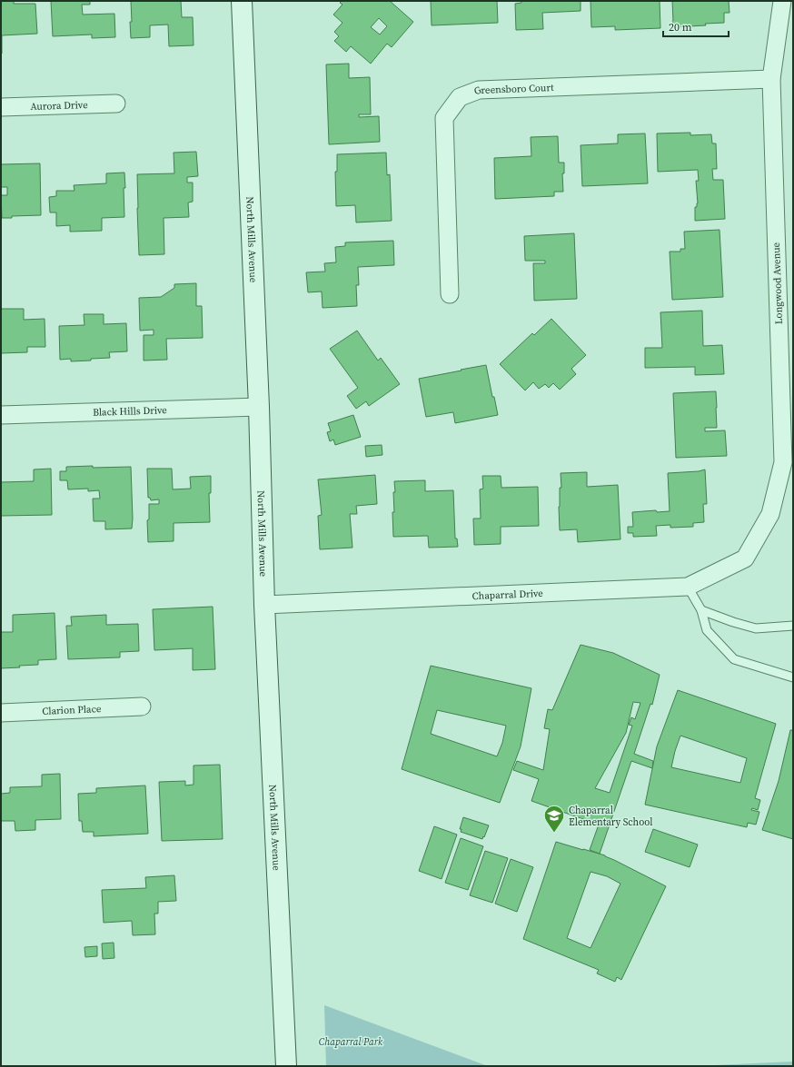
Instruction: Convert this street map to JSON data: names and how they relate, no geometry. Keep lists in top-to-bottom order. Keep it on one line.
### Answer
{"streets":{"main road":["North Mills Avenue"],"street":["Greensboro Court","Aurora Drive","Longwood Avenue","Black Hills Drive","Chaparral Drive","Clarion Place"]},"crossings":[["Greensboro Court","Longwood Avenue"],["North Mills Avenue","Black Hills Drive"],["North Mills Avenue","Chaparral Drive"],["Longwood Avenue","Chaparral Drive"]],"parks":["Chaparral Park"],"places":{"school or university":["Chaparral Elementary School"]},"scale_bar":"20 m"}
